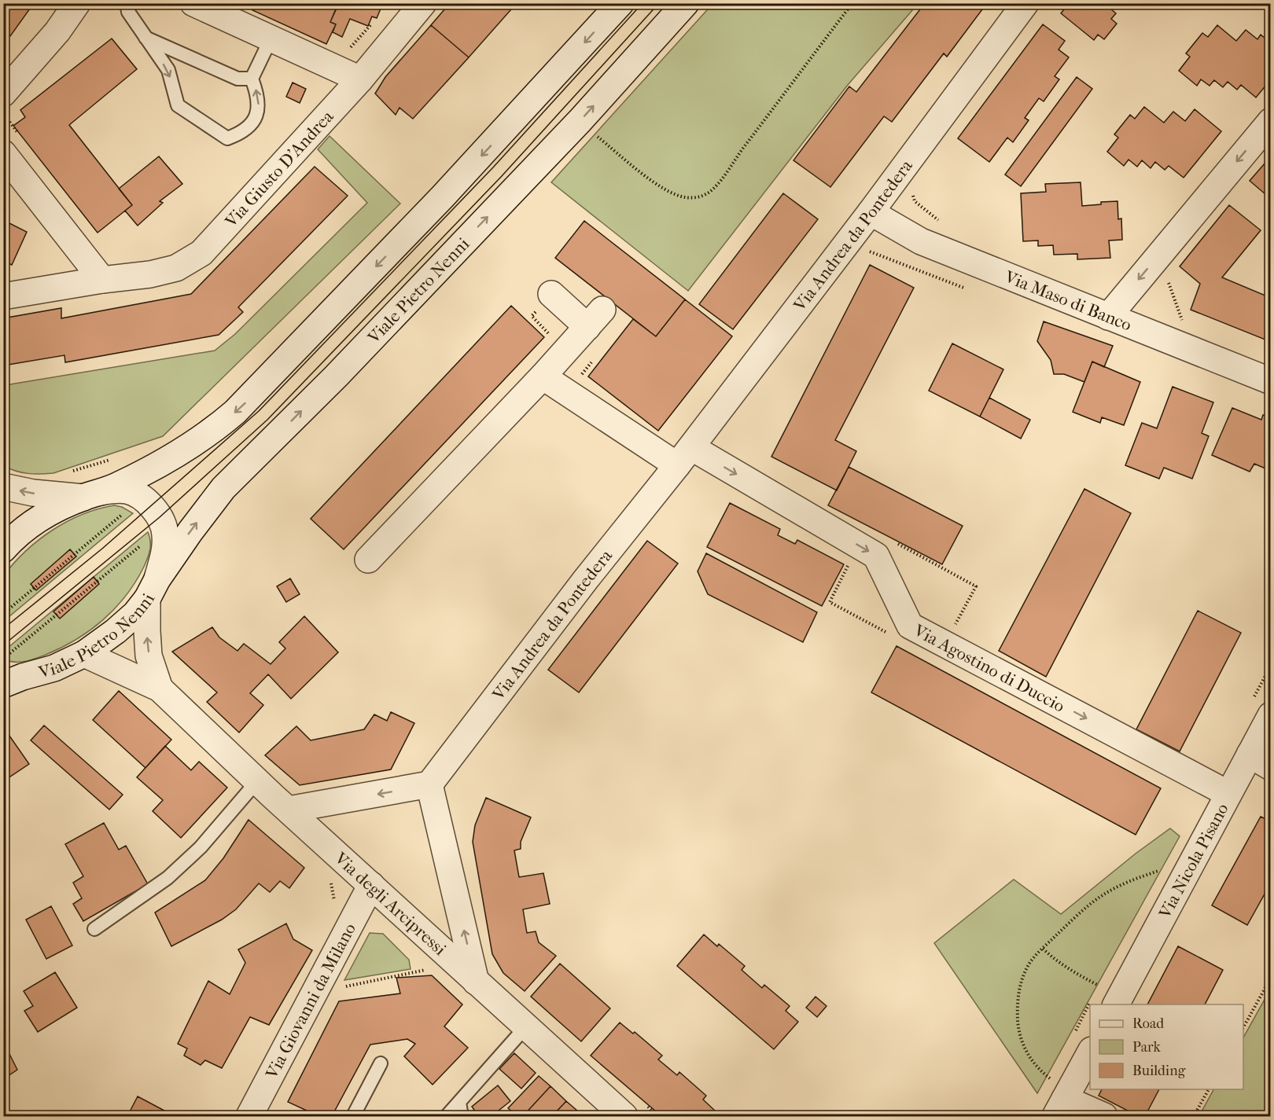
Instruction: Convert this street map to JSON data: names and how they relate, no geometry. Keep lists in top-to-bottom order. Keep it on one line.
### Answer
{"streets":{"street":["Via Giusto D'Andrea","Via Andrea da Pontedera","Viale Pietro Nenni","Via Maso di Banco","Via Agostino di Duccio","Via Nicola Pisano","Via degli Arcipressi","Via Giovanni da Milano"]},"crossings":[["Via Andrea da Pontedera","Via Maso di Banco"],["Via Andrea da Pontedera","Via Agostino di Duccio"],["Viale Pietro Nenni","Via degli Arcipressi"],["Via Agostino di Duccio","Via Nicola Pisano"],["Via degli Arcipressi","Via Giovanni da Milano"]],"one_way":["Via Agostino di Duccio"],"legend":["Road","Park","Building"]}
